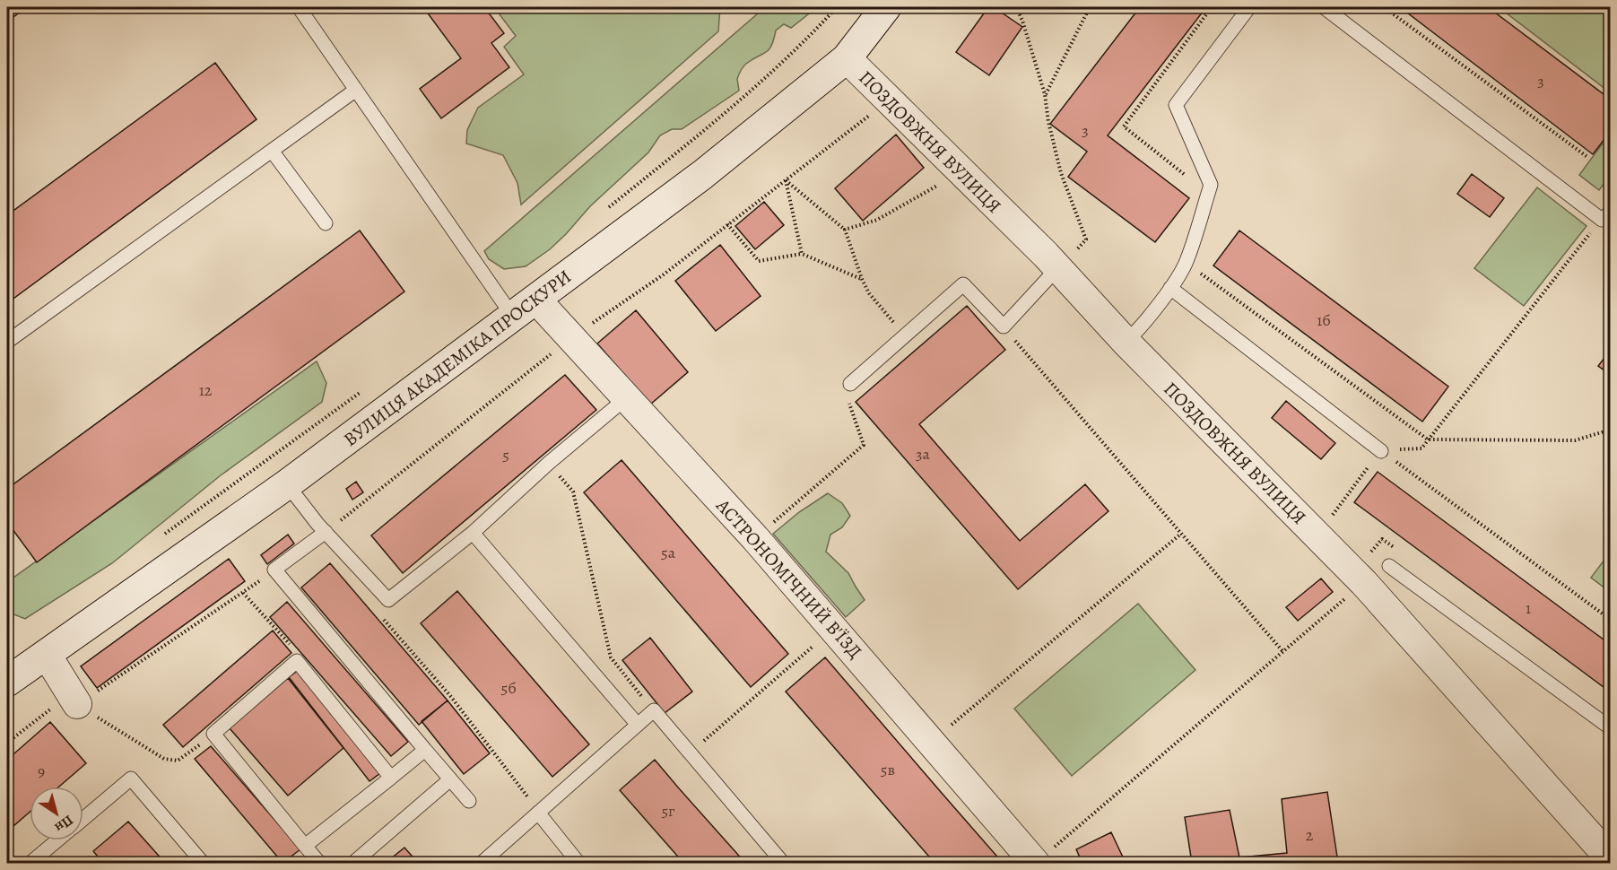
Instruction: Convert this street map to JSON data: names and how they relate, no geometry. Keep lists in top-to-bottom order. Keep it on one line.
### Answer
{"streets":{"street":["ПОЗДОВЖНЯ ВУЛИЦЯ","ВУЛИЦЯ АКАДЕМІКА ПРОСКУРИ","АСТРОНОМІЧНИЙ В'ЇЗД"]},"crossings":[["ПОЗДОВЖНЯ ВУЛИЦЯ","ВУЛИЦЯ АКАДЕМІКА ПРОСКУРИ"],["ВУЛИЦЯ АКАДЕМІКА ПРОСКУРИ","АСТРОНОМІЧНИЙ В'ЇЗД"]],"house_numbers":["3","3","1б","12","3а","5","5а","1","5б","5в","9","5г","2"],"north":"bottom right"}
